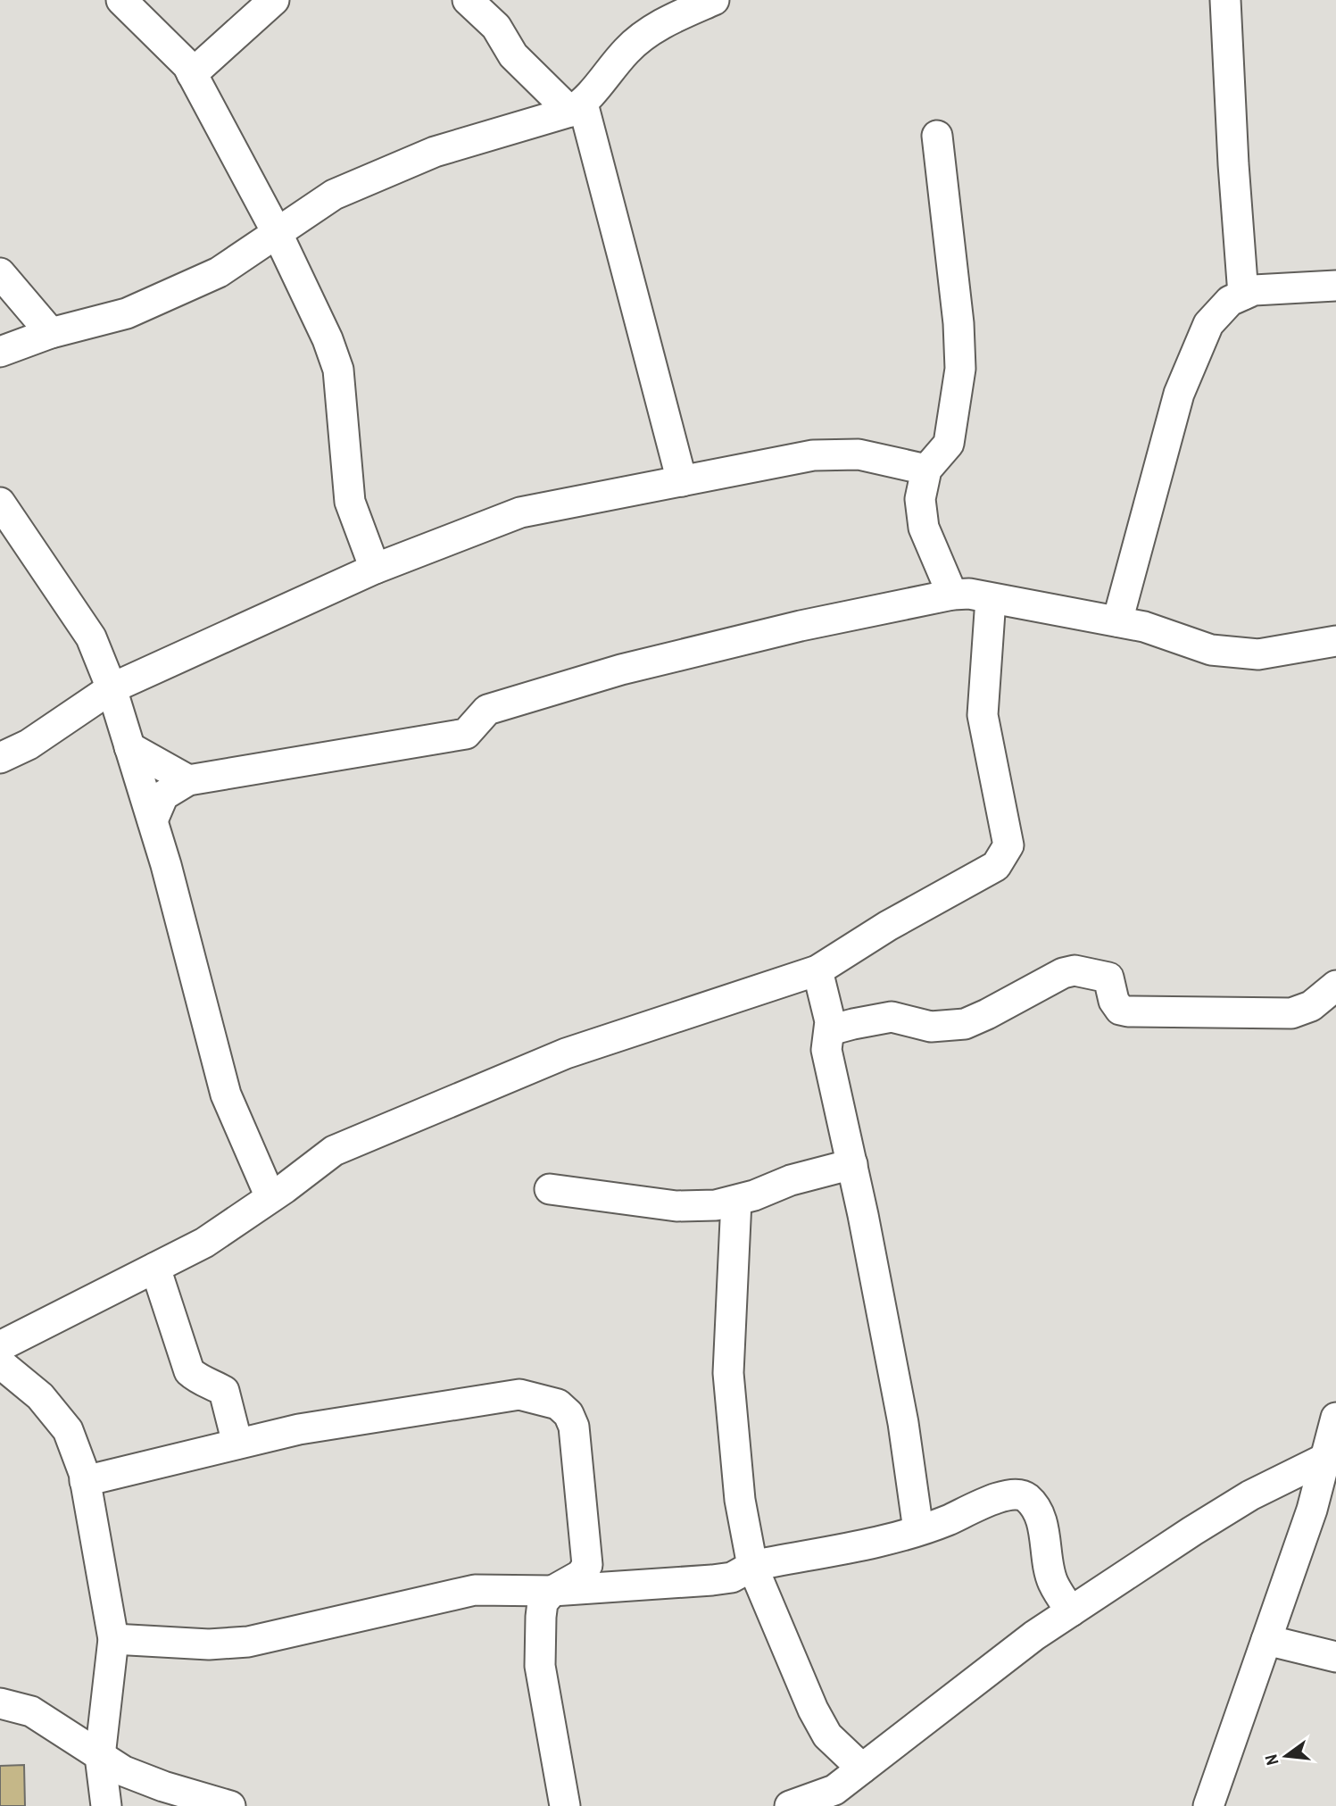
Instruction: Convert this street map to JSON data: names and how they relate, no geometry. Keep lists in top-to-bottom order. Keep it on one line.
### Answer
{"north":"left"}
